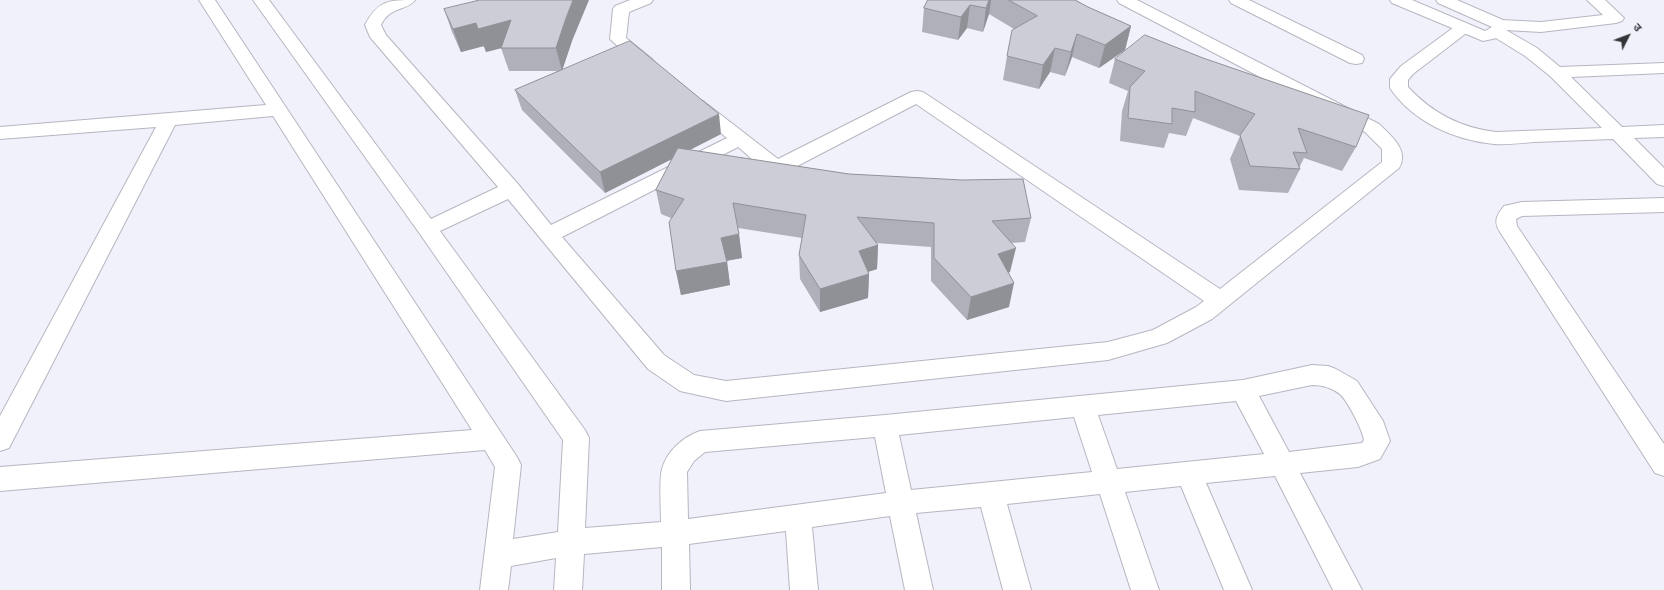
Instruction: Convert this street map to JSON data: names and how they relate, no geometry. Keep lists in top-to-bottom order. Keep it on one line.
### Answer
{"north":"top right"}
